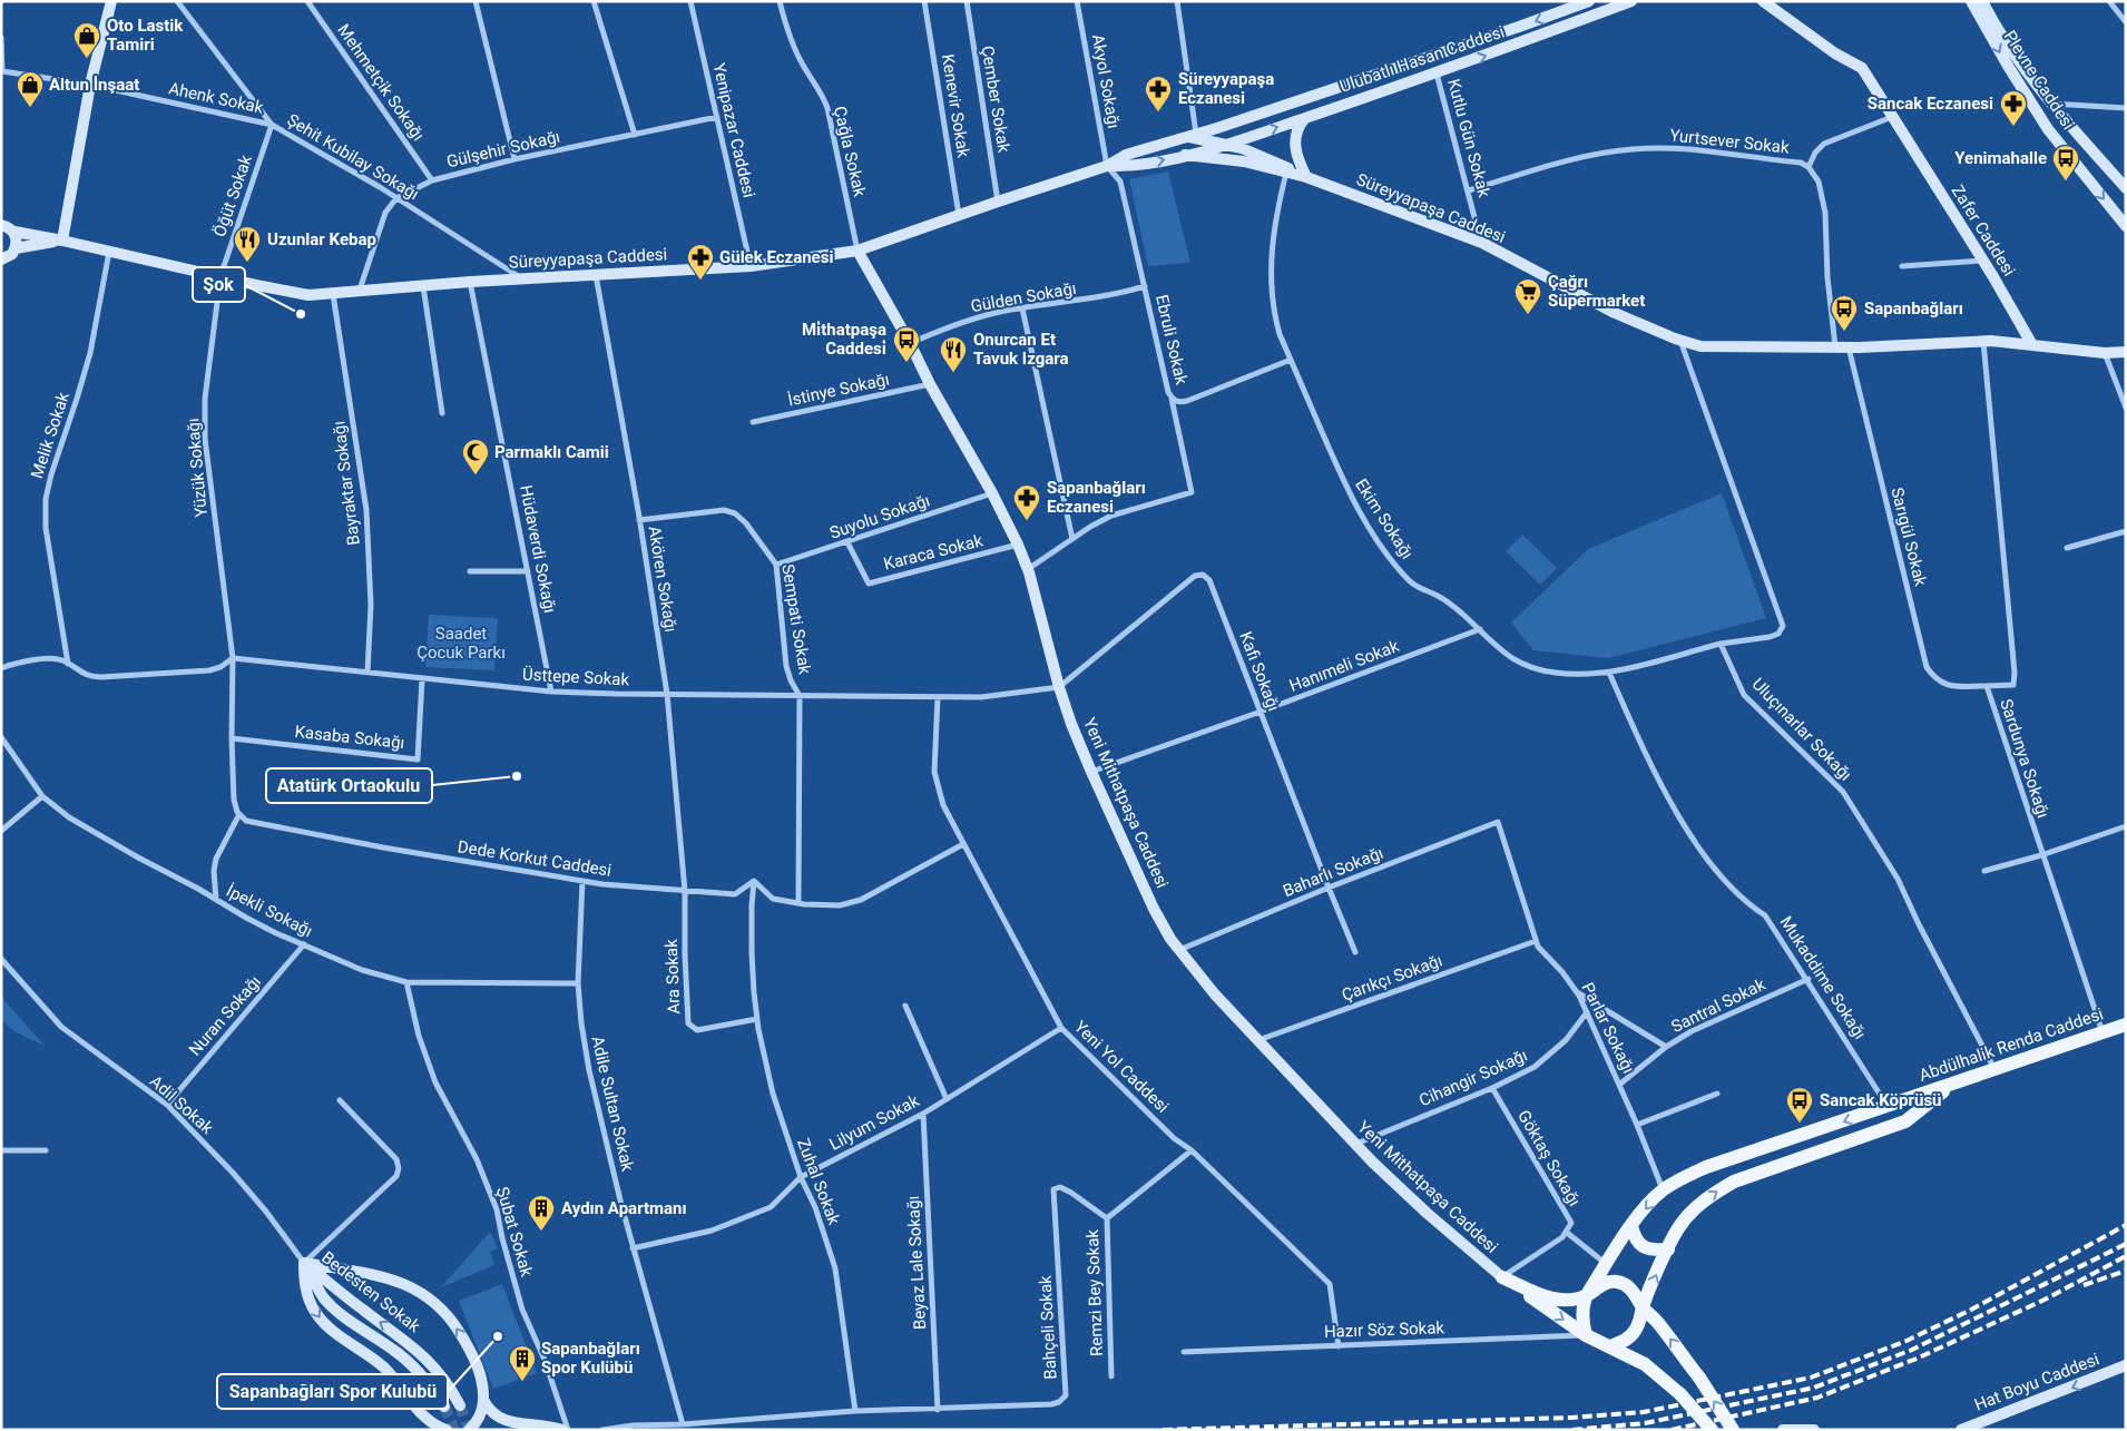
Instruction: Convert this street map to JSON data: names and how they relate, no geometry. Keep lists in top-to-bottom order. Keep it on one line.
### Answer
{"streets":{"main road":["Abdülhalik Renda Caddesi"],"street":["Ulubatlı Hasan Caddesi","Plevne Caddesi","Akyol Sokağı","Mehmetçik Sokağı","Ahenk Sokak","Çember Sokak","Kenevir Sokak","Yenipazar Caddesi","Kutlu Gün Sokak","Yurtsever Sokak","Gülşehir Sokağı","Çağla Sokak","Şehit Kubilay Sokağı","Öğüt Sokak","Süreyyapaşa Caddesi","Zafer Caddesi","Gülden Sokağı","Ebruli Sokak","İstinye Sokağı","Melik Sokak","Yüzük Sokağı","Bayraktar Sokağı","Suyolu Sokağı","Ekim Sokağı","Sarıgül Sokak","Hüdaverdi Sokağı","Karaca Sokak","Akören Sokağı","Sempati Sokak","Hanımeli Sokak","Kafi Sokağı","Üsttepe Sokak","Uluçınarlar Sokağı","Kasaba Sokağı","Sardunya Sokağı","Yeni Mithatpaşa Caddesi","Dede Korkut Caddesi","Baharlı Sokağı","İpekli Sokağı","Ara Sokak","Çarıkçı Sokağı","Mukaddime Sokağı","Santral Sokak","Nuran Sokağı","Parlar Sokağı","Yeni Yol Caddesi","Cihangir Sokağı","Adile Sultan Sokak","Adil Sokak","Lilyum Sokak","Göktaş Sokağı","Zuhal Sokak","Şubat Sokak","Beyaz Lale Sokağı","Bedesten Sokak","Remzi Bey Sokak","Bahçeli Sokak","Hazır Söz Sokak","Hat Boyu Caddesi"]},"crossings":[["Ulubatlı Hasan Caddesi","Kutlu Gün Sokak"],["Ulubatlı Hasan Caddesi","Süreyyapaşa Caddesi"],["Akyol Sokağı","Süreyyapaşa Caddesi"],["Akyol Sokağı","Ebruli Sokak"],["Mehmetçik Sokağı","Gülşehir Sokağı"],["Ahenk Sokak","Şehit Kubilay Sokağı"],["Ahenk Sokak","Öğüt Sokak"],["Çember Sokak","Süreyyapaşa Caddesi"],["Kenevir Sokak","Süreyyapaşa Caddesi"],["Yenipazar Caddesi","Gülşehir Sokağı"],["Yenipazar Caddesi","Süreyyapaşa Caddesi"],["Kutlu Gün Sokak","Yurtsever Sokak"],["Kutlu Gün Sokak","Süreyyapaşa Caddesi"],["Yurtsever Sokak","Süreyyapaşa Caddesi"],["Gülşehir Sokağı","Şehit Kubilay Sokağı"],["Çağla Sokak","Süreyyapaşa Caddesi"],["Çağla Sokak","Yeni Mithatpaşa Caddesi"],["Şehit Kubilay Sokağı","Öğüt Sokak"],["Şehit Kubilay Sokağı","Süreyyapaşa Caddesi"],["Öğüt Sokak","Süreyyapaşa Caddesi"],["Öğüt Sokak","Yüzük Sokağı"],["Süreyyapaşa Caddesi","Zafer Caddesi"],["Süreyyapaşa Caddesi","Ebruli Sokak"],["Süreyyapaşa Caddesi","Melik Sokak"],["Süreyyapaşa Caddesi","Yüzük Sokağı"],["Süreyyapaşa Caddesi","Bayraktar Sokağı"],["Süreyyapaşa Caddesi","Ekim Sokağı"],["Süreyyapaşa Caddesi","Sarıgül Sokak"],["Süreyyapaşa Caddesi","Hüdaverdi Sokağı"],["Süreyyapaşa Caddesi","Akören Sokağı"],["Süreyyapaşa Caddesi","Sardunya Sokağı"],["Süreyyapaşa Caddesi","Yeni Mithatpaşa Caddesi"],["Gülden Sokağı","Ebruli Sokak"],["Gülden Sokağı","Yeni Mithatpaşa Caddesi"],["Ebruli Sokak","Ekim Sokağı"],["İstinye Sokağı","Yeni Mithatpaşa Caddesi"],["Yüzük Sokağı","Üsttepe Sokak"],["Bayraktar Sokağı","Üsttepe Sokak"],["Suyolu Sokağı","Karaca Sokak"],["Suyolu Sokağı","Sempati Sokak"],["Suyolu Sokağı","Yeni Mithatpaşa Caddesi"],["Ekim Sokağı","Hanımeli Sokak"],["Ekim Sokağı","Uluçınarlar Sokağı"],["Ekim Sokağı","Mukaddime Sokağı"],["Sarıgül Sokak","Sardunya Sokağı"],["Hüdaverdi Sokağı","Üsttepe Sokak"],["Karaca Sokak","Yeni Mithatpaşa Caddesi"],["Akören Sokağı","Sempati Sokak"],["Akören Sokağı","Üsttepe Sokak"],["Akören Sokağı","Dede Korkut Caddesi"],["Akören Sokağı","Ara Sokak"],["Sempati Sokak","Üsttepe Sokak"],["Hanımeli Sokak","Kafi Sokağı"],["Hanımeli Sokak","Yeni Mithatpaşa Caddesi"],["Kafi Sokağı","Üsttepe Sokak"],["Kafi Sokağı","Yeni Mithatpaşa Caddesi"],["Kafi Sokağı","Baharlı Sokağı"],["Üsttepe Sokak","Kasaba Sokağı"],["Üsttepe Sokak","Yeni Mithatpaşa Caddesi"],["Üsttepe Sokak","Yeni Yol Caddesi"],["Uluçınarlar Sokağı","Abdülhalik Renda Caddesi"],["Sardunya Sokağı","Abdülhalik Renda Caddesi"],["Yeni Mithatpaşa Caddesi","Baharlı Sokağı"],["Yeni Mithatpaşa Caddesi","Çarıkçı Sokağı"],["Yeni Mithatpaşa Caddesi","Cihangir Sokağı"],["Yeni Mithatpaşa Caddesi","Göktaş Sokağı"],["Dede Korkut Caddesi","Ara Sokak"],["Dede Korkut Caddesi","Adile Sultan Sokak"],["Dede Korkut Caddesi","Zuhal Sokak"],["Baharlı Sokağı","Parlar Sokağı"],["İpekli Sokağı","Nuran Sokağı"],["İpekli Sokağı","Adile Sultan Sokak"],["İpekli Sokağı","Şubat Sokak"],["Ara Sokak","Zuhal Sokak"],["Çarıkçı Sokağı","Parlar Sokağı"],["Mukaddime Sokağı","Santral Sokak"],["Mukaddime Sokağı","Abdülhalik Renda Caddesi"],["Santral Sokak","Parlar Sokağı"],["Nuran Sokağı","Adil Sokak"],["Parlar Sokağı","Abdülhalik Renda Caddesi"],["Parlar Sokağı","Cihangir Sokağı"],["Abdülhalik Renda Caddesi","Hazır Söz Sokak"],["Yeni Yol Caddesi","Lilyum Sokak"],["Yeni Yol Caddesi","Remzi Bey Sokak"],["Yeni Yol Caddesi","Hazır Söz Sokak"],["Cihangir Sokağı","Göktaş Sokağı"],["Adile Sultan Sokak","Lilyum Sokak"],["Adil Sokak","Bedesten Sokak"],["Lilyum Sokak","Zuhal Sokak"],["Lilyum Sokak","Beyaz Lale Sokağı"],["Beyaz Lale Sokağı","Bahçeli Sokak"],["Remzi Bey Sokak","Bahçeli Sokak"]],"one_way":["Hat Boyu Caddesi"],"parks":["Saadet Çocuk Parkı"],"places":{"shop":["Oto Lastik Tamiri","Altun İnşaat"],"pharmacy":["Süreyyapaşa Eczanesi","Sancak Eczanesi","Gülek Eczanesi","Sapanbağları Eczanesi"],"bus stop":["Yenimahalle","Sapanbağları","Mi̇thatpaşa Caddesi̇","Sancak Köprüsü"],"restaurant":["Uzunlar Kebap","Onurcan Et Tavuk Izgara"],"other":["Şok","Atatürk Ortaokulu","Sapanbağları Spor Kulubü"],"supermarket":["Çağrı Süpermarket"],"mosque":["Parmaklı Camii"],"building":["Aydın Apartmanı","Sapanbağları Spor Kulübü"]}}
